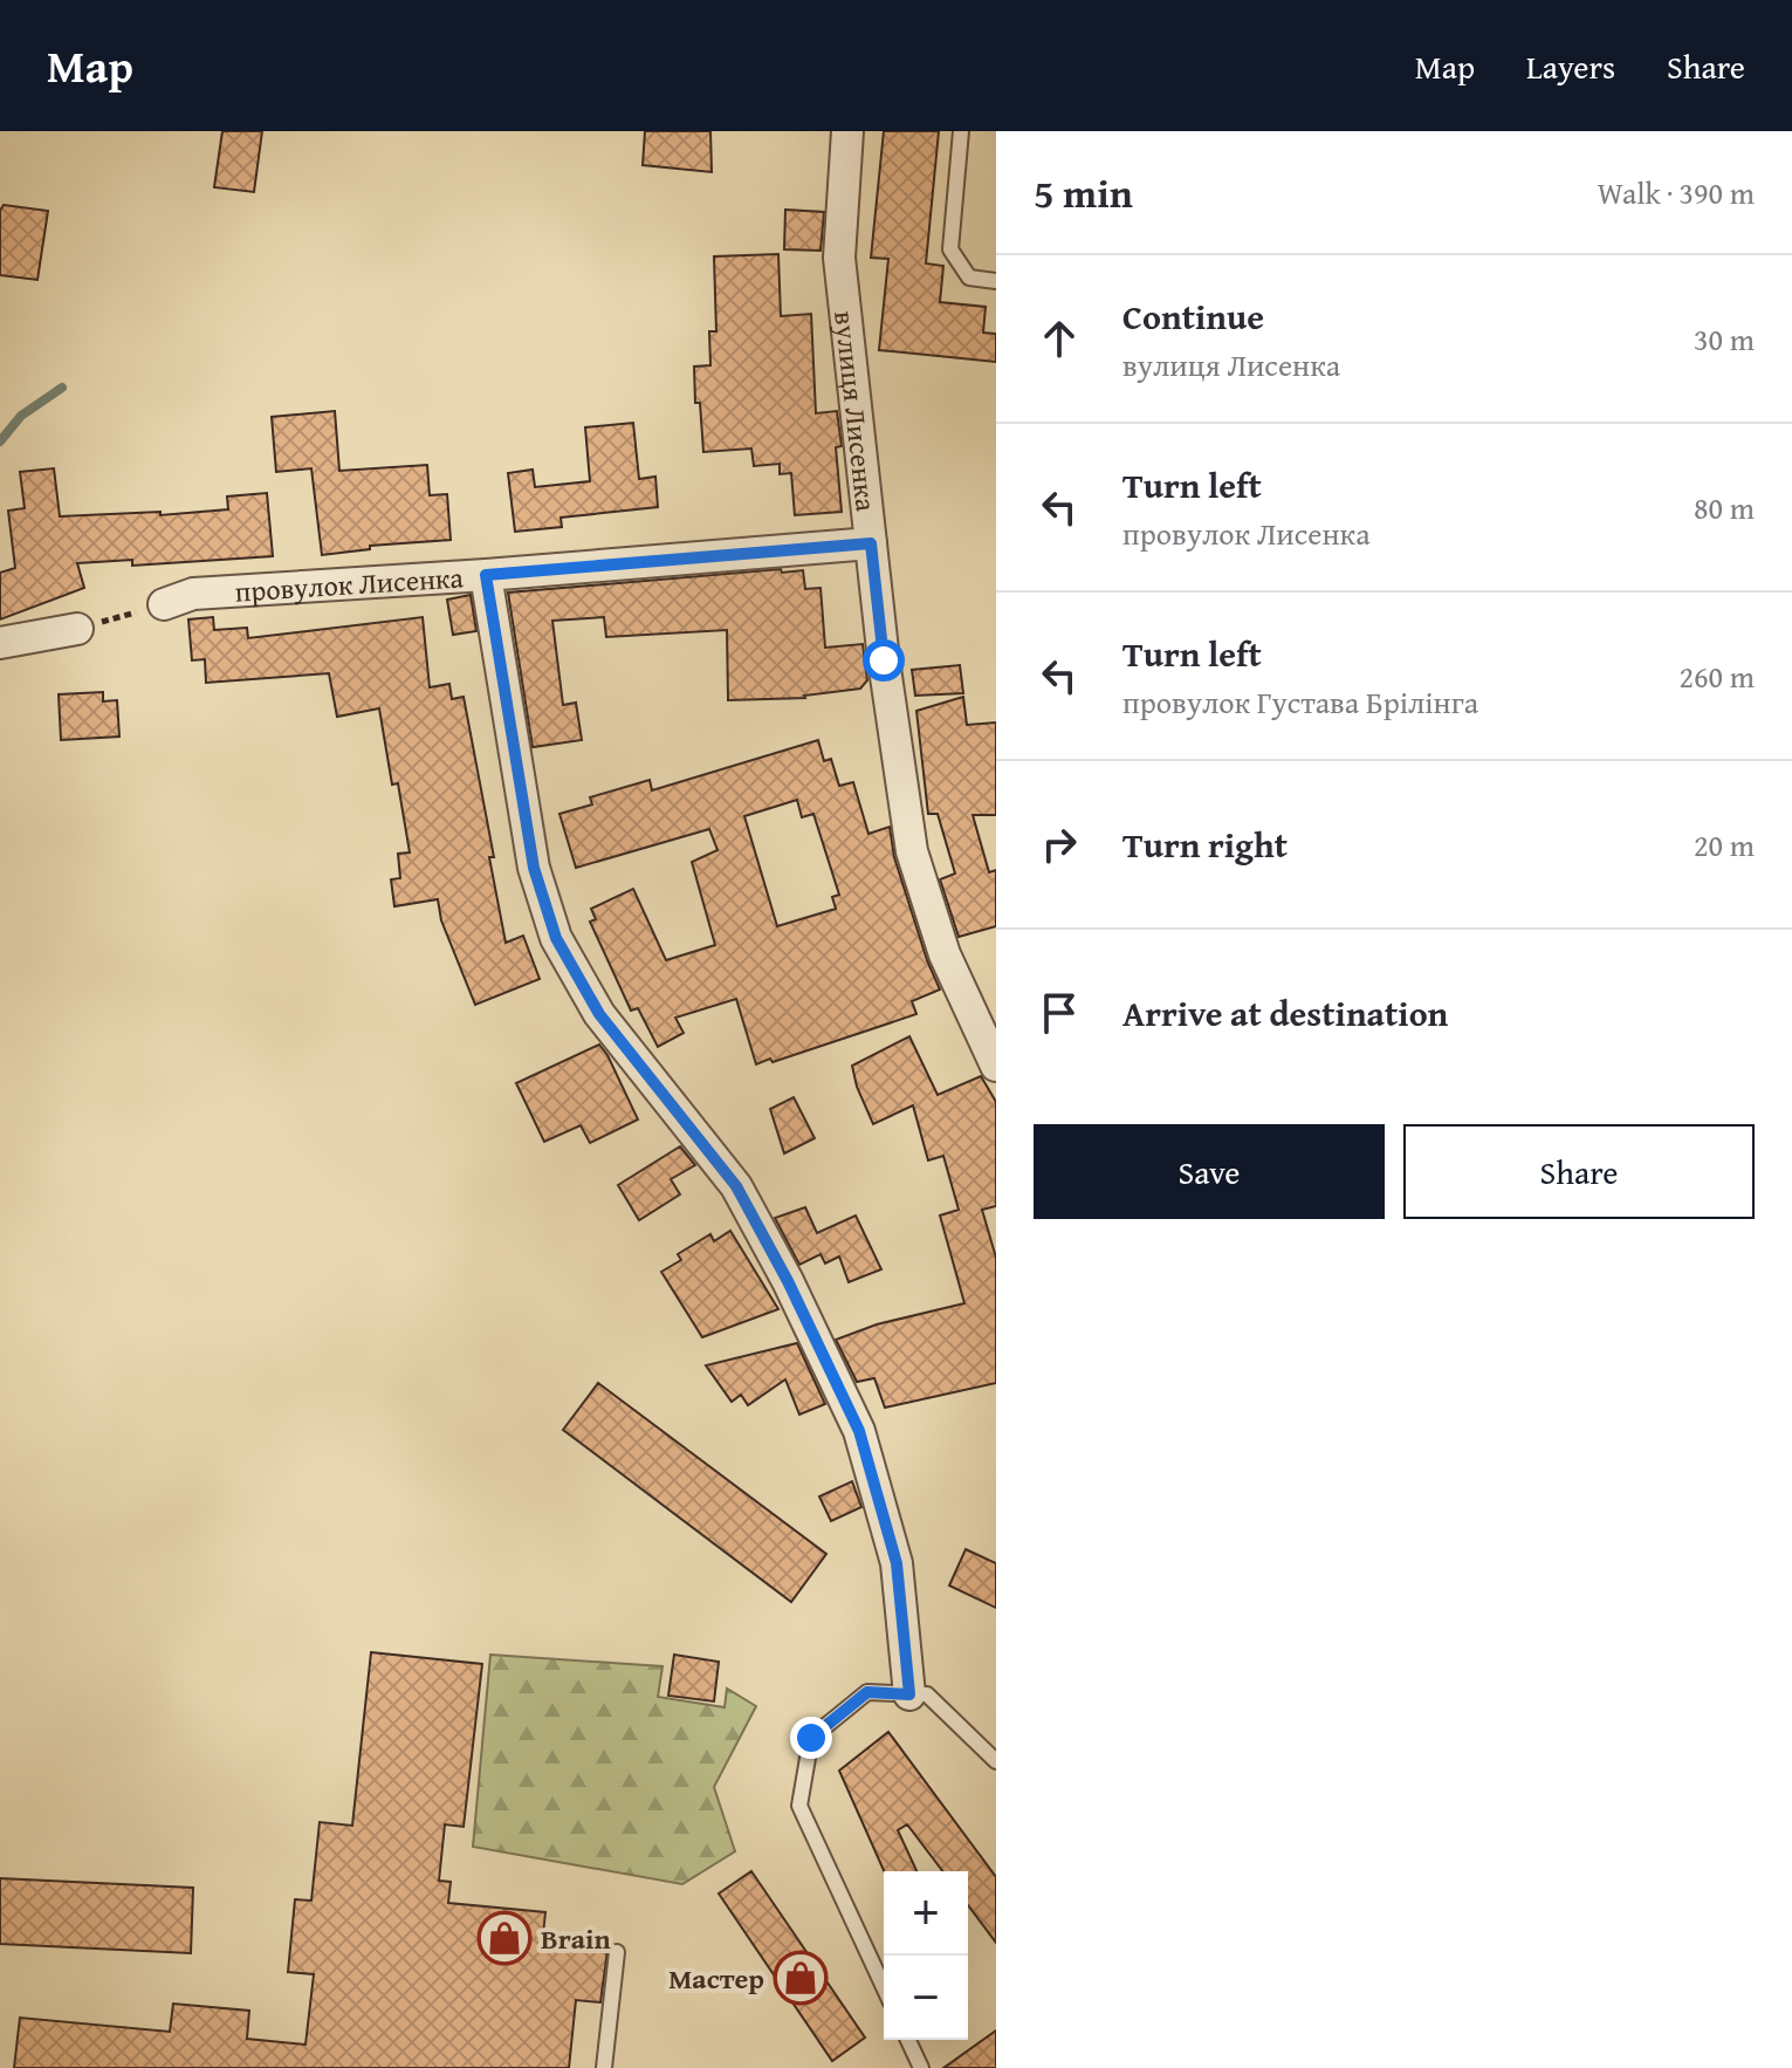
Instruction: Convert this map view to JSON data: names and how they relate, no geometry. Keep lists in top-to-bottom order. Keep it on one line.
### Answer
{"streets":{"street":["вулиця Лисенка","провулок Лисенка"]},"crossings":[["вулиця Лисенка","провулок Лисенка"]],"places":{"shop":["Brain","Мастер"]},"page":{"header":"Map","nav":["Map","Layers","Share"],"heading":["5 min","Walk · 390 m"],"list":[["Continue","вулиця Лисенка","30 m"],["Turn left","провулок Лисенка","80 m"],["Turn left","провулок Густава Брілінга","260 m"],["Turn right","20 m"],"Arrive at destination"],"buttons":["Save","Share"],"map_buttons":["+","−"]}}
